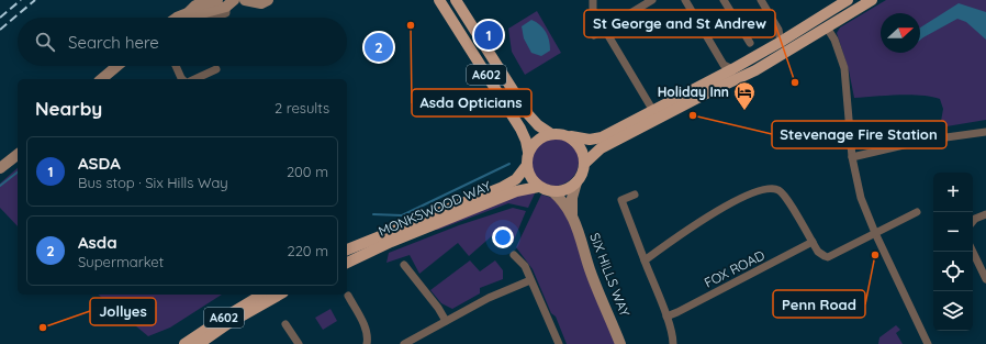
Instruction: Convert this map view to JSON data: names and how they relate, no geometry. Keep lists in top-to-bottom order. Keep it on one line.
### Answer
{"streets":{"main road":["A602","MONKSWOOD WAY"],"street":["FOX ROAD","SIX HILLS WAY"]},"crossings":[["A602","MONKSWOOD WAY"],["A602","SIX HILLS WAY"],["MONKSWOOD WAY","SIX HILLS WAY"]],"places":{"other":["Asda Opticians","St George and St Andrew","Stevenage Fire Station","Penn Road","Jollyes"],"hotel":["Holiday Inn"]},"north":"right","page":{"search":"Search here","pins":["1","2"],"heading":["Nearby","2 results"],"list":[{"mark":"1","name":"ASDA","note":"Bus stop · Six Hills Way","value":"200 m"},{"mark":"2","name":"Asda","note":"Supermarket","value":"220 m"}],"map_buttons":["+","−"]}}
